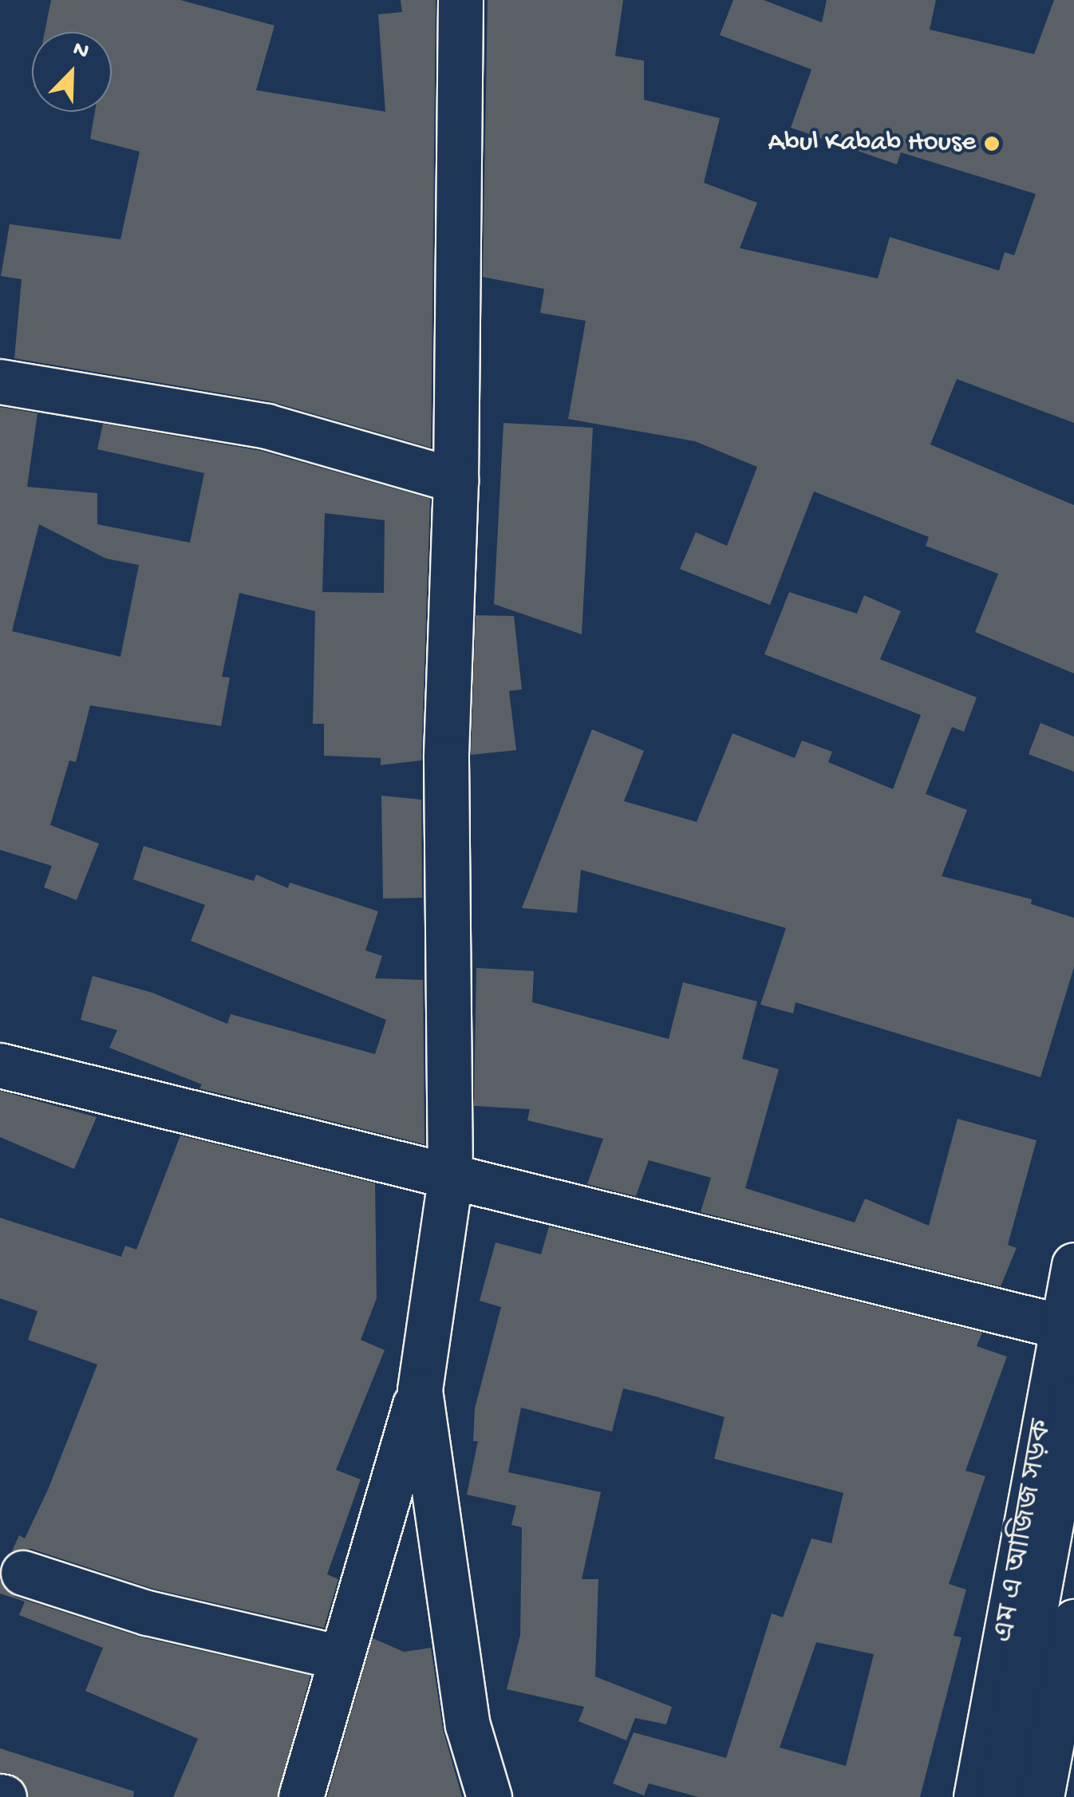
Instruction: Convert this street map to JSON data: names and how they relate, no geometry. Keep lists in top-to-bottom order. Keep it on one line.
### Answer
{"streets":{"main road":["এম এ আজিজ সড়ক"]},"places":["Abul Kabab House"],"north":"top right"}
